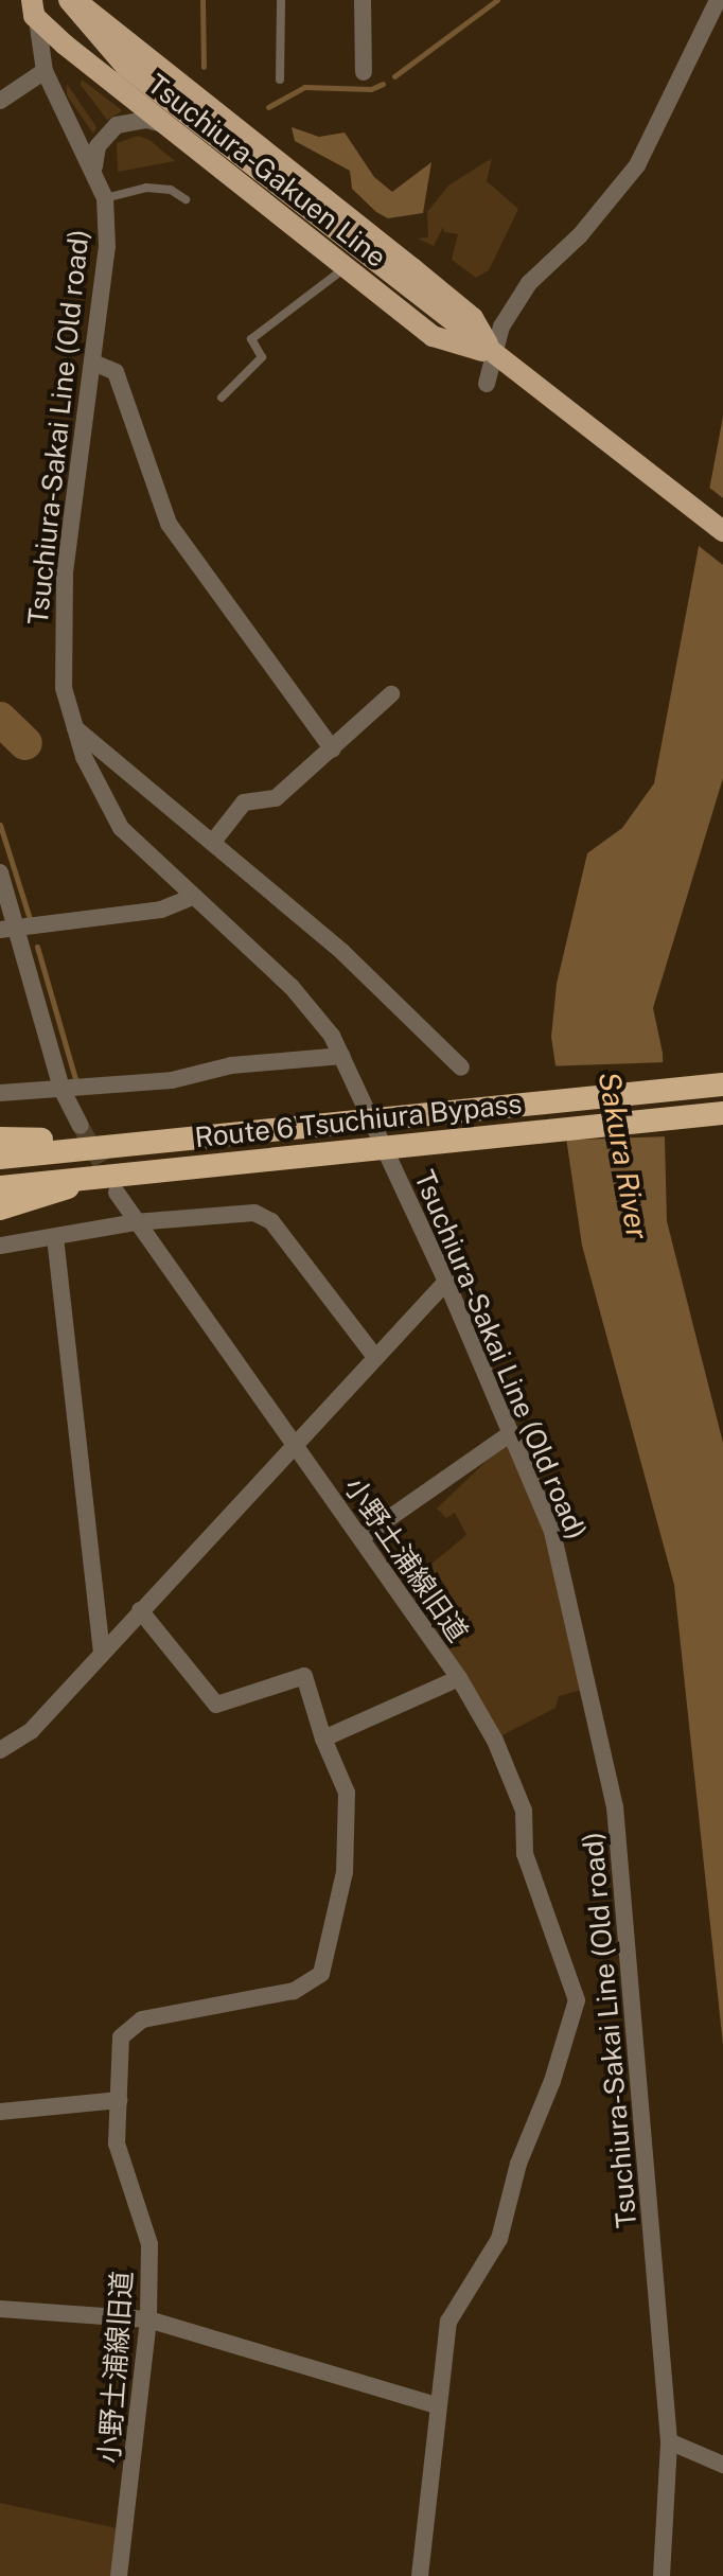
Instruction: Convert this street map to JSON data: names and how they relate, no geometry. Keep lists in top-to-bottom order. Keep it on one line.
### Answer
{"streets":{"highway":["Route 6 Tsuchiura Bypass"],"main road":["Tsuchiura-Gakuen Line"],"street":["Tsuchiura-Sakai Line (Old road)","小野土浦線旧道"]},"crossings":[["Tsuchiura-Gakuen Line","Tsuchiura-Sakai Line (Old road)"]],"water":["Sakura River"]}
